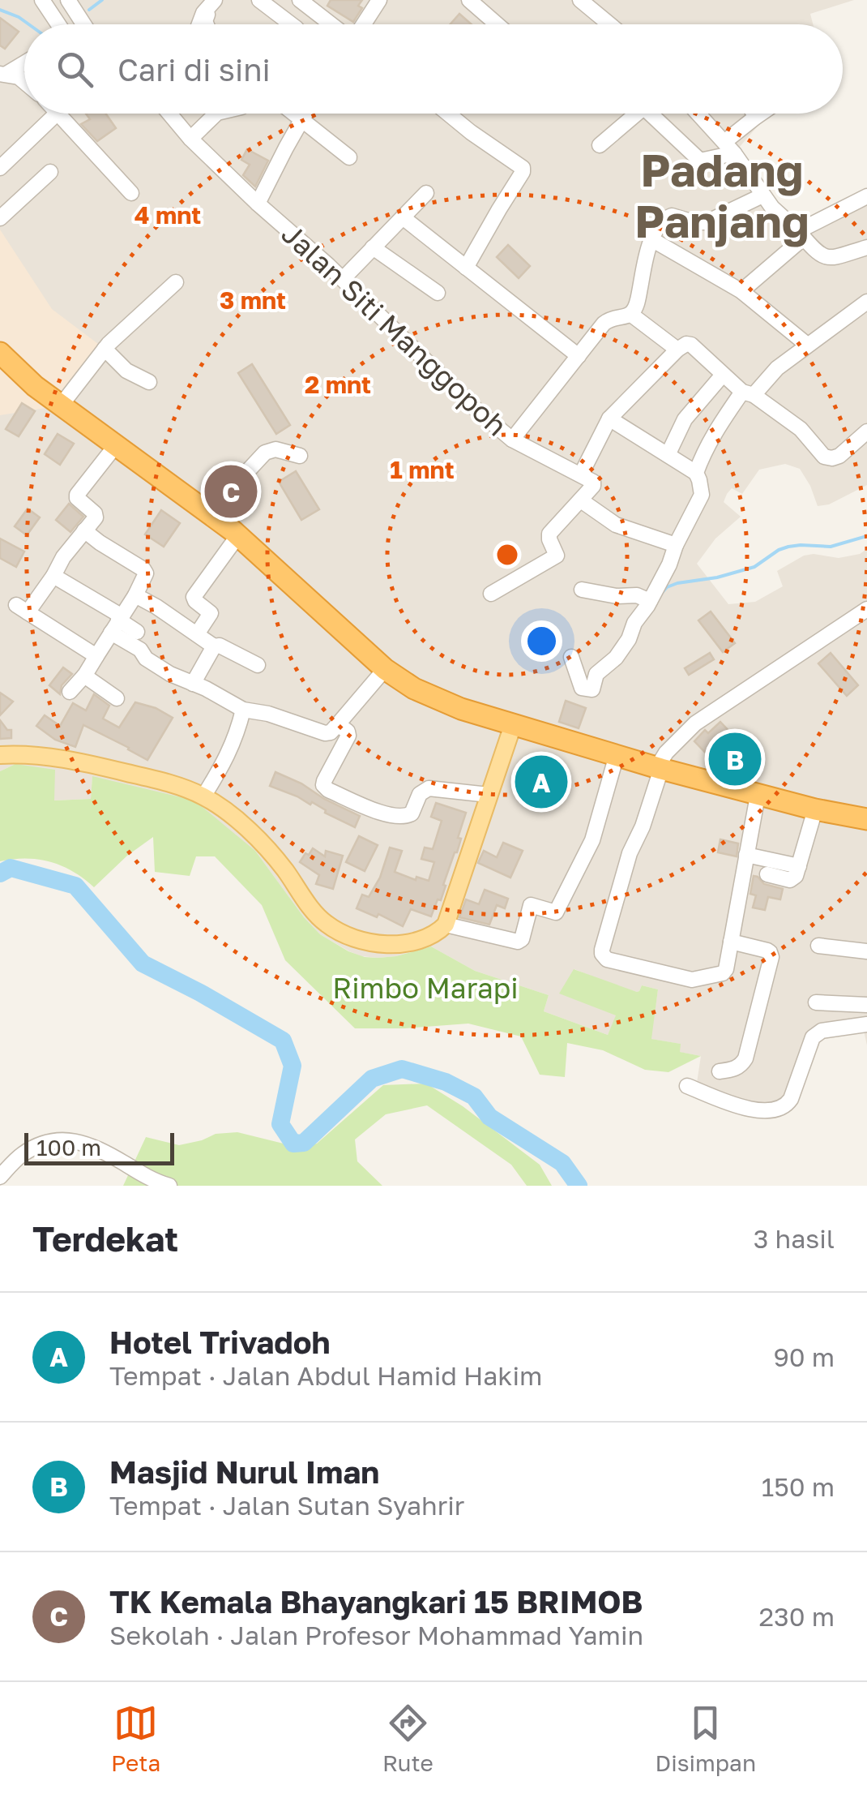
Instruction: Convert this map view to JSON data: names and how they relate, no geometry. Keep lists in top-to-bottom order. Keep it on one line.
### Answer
{"streets":{"street":["Jalan Siti Manggopoh"]},"districts":["Padang Panjang"],"parks":["Rimbo Marapi"],"scale_bar":"100 m","page":{"search":"Cari di sini","pins":["C","B","A"],"scale":"100 m","heading":["Terdekat","3 hasil"],"list":[{"mark":"A","name":"Hotel Trivadoh","note":"Tempat · Jalan Abdul Hamid Hakim","value":"90 m"},{"mark":"B","name":"Masjid Nurul Iman","note":"Tempat · Jalan Sutan Syahrir","value":"150 m"},{"mark":"C","name":"TK Kemala Bhayangkari 15 BRIMOB","note":"Sekolah · Jalan Profesor Mohammad Yamin","value":"230 m"}],"nav":["Peta","Rute","Disimpan"]},"rings":["4 mnt","3 mnt","2 mnt","1 mnt"]}
